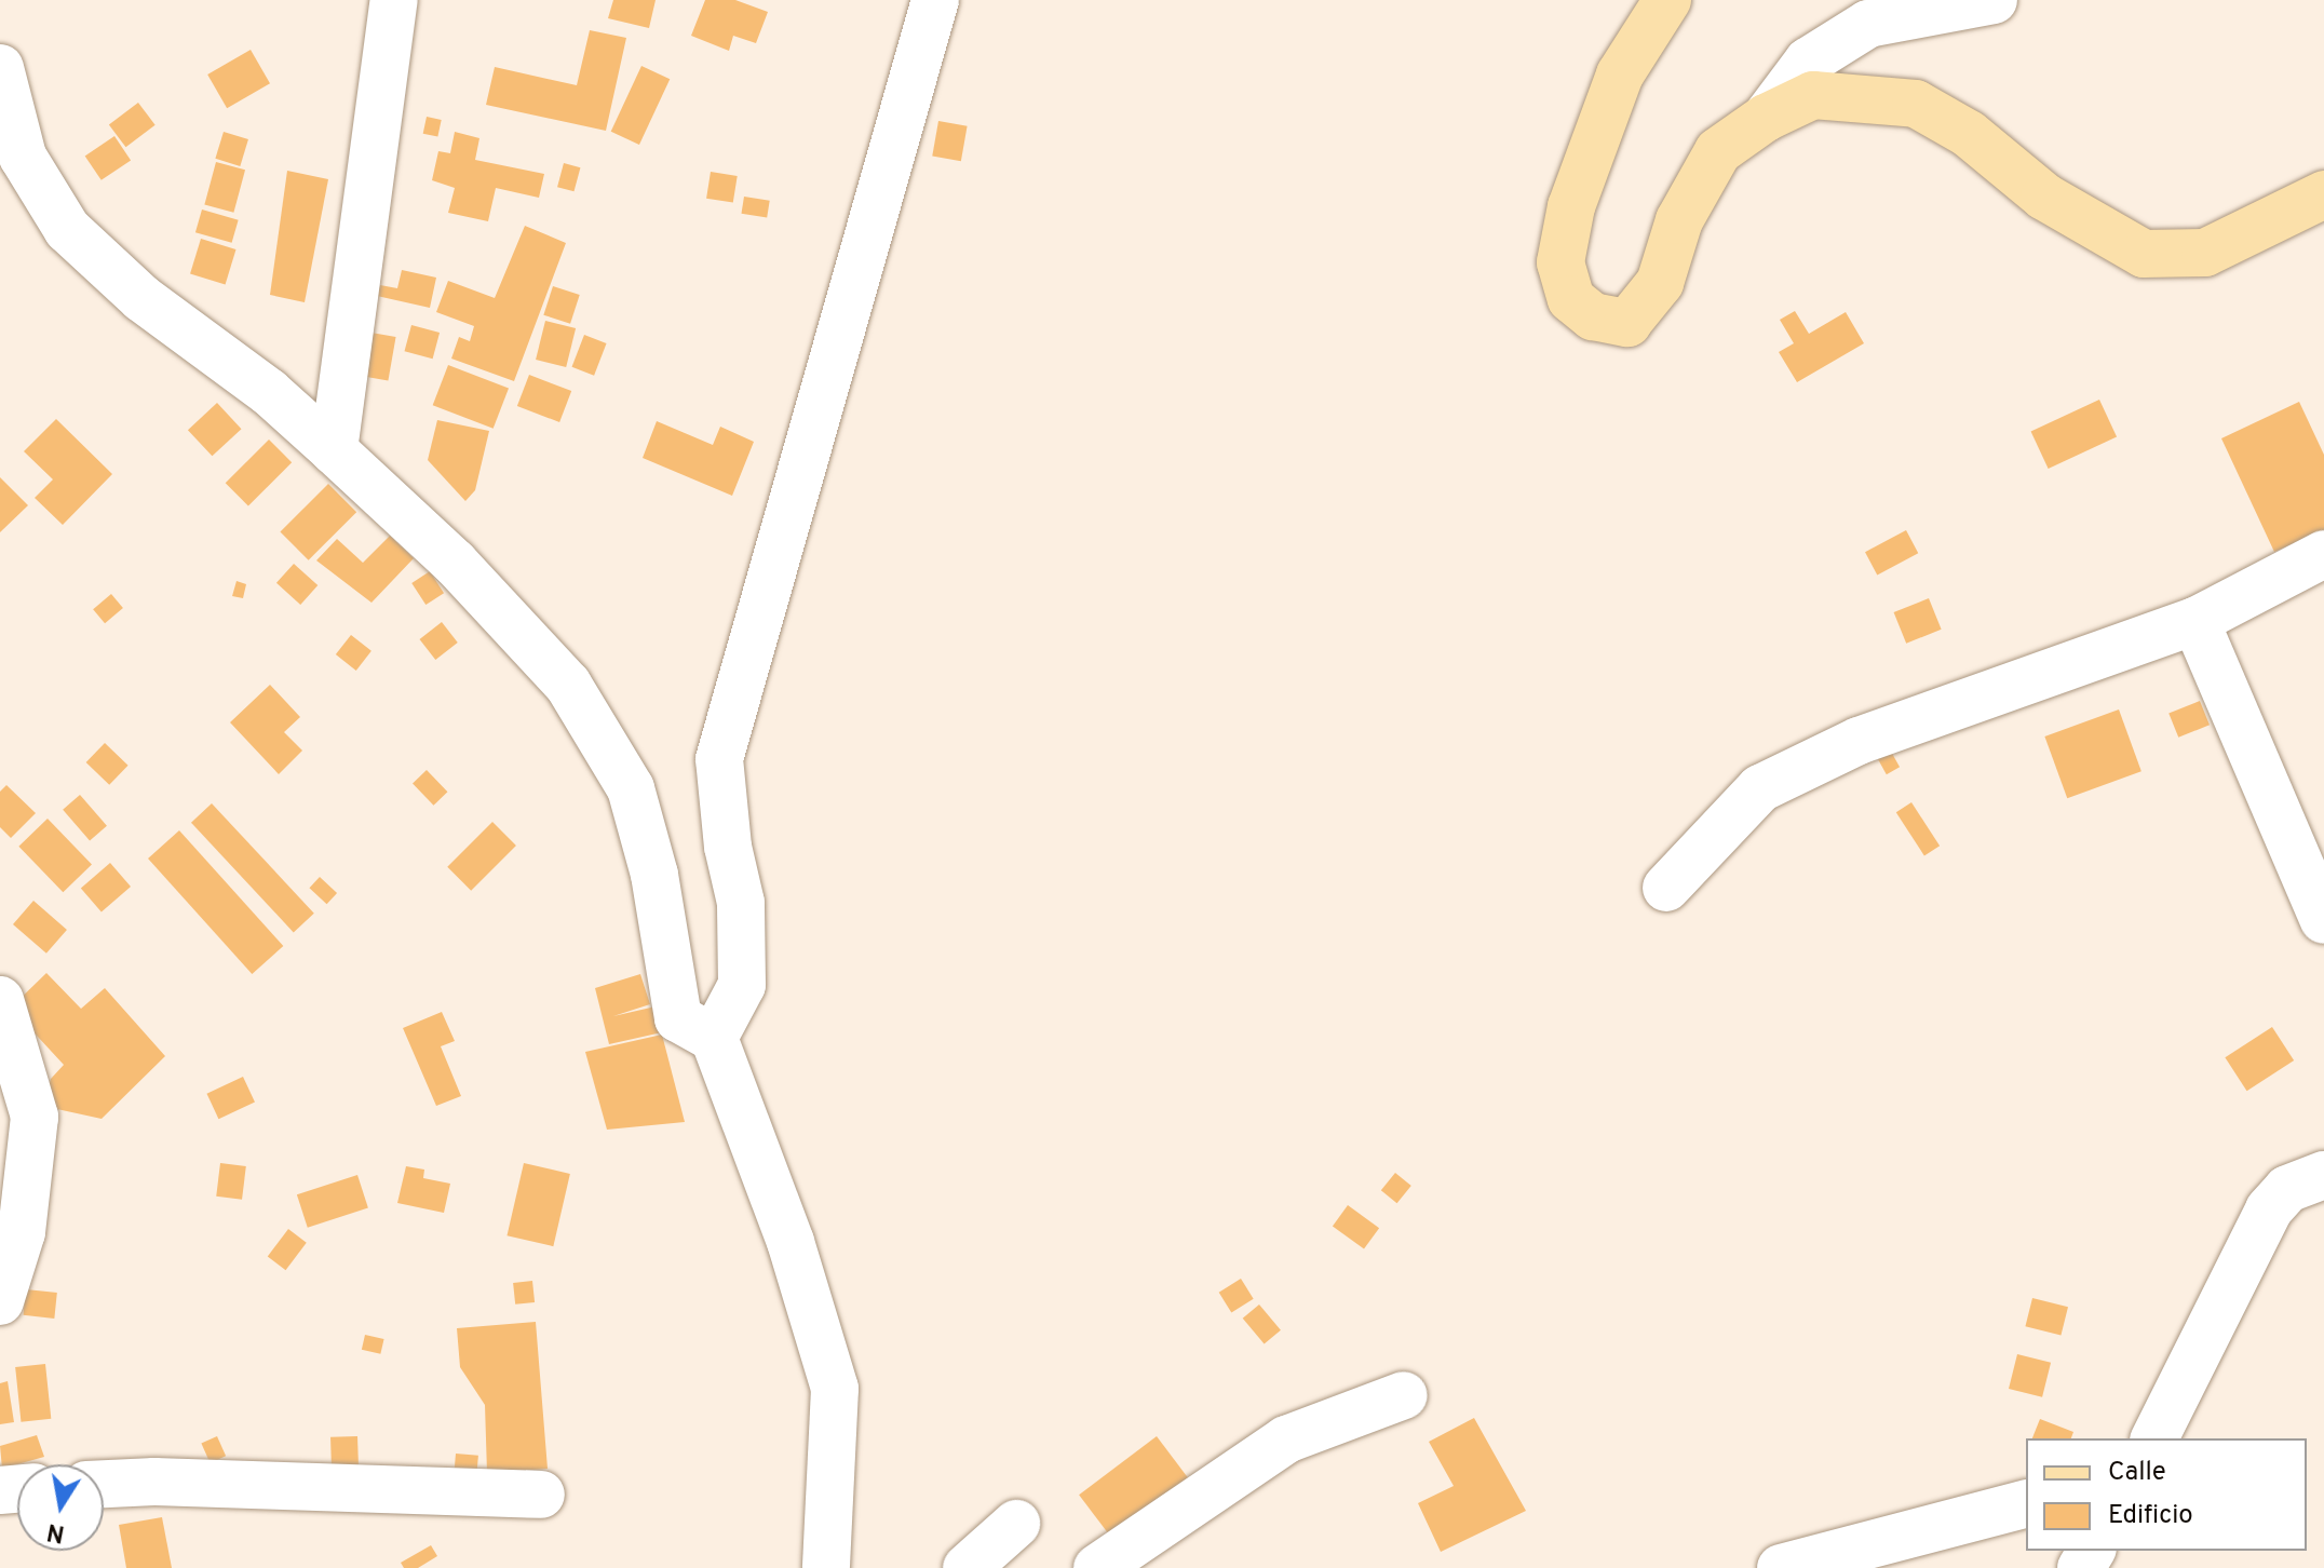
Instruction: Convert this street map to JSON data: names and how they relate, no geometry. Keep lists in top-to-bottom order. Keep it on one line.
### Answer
{"legend":["Calle","Edificio"],"north":"bottom"}
